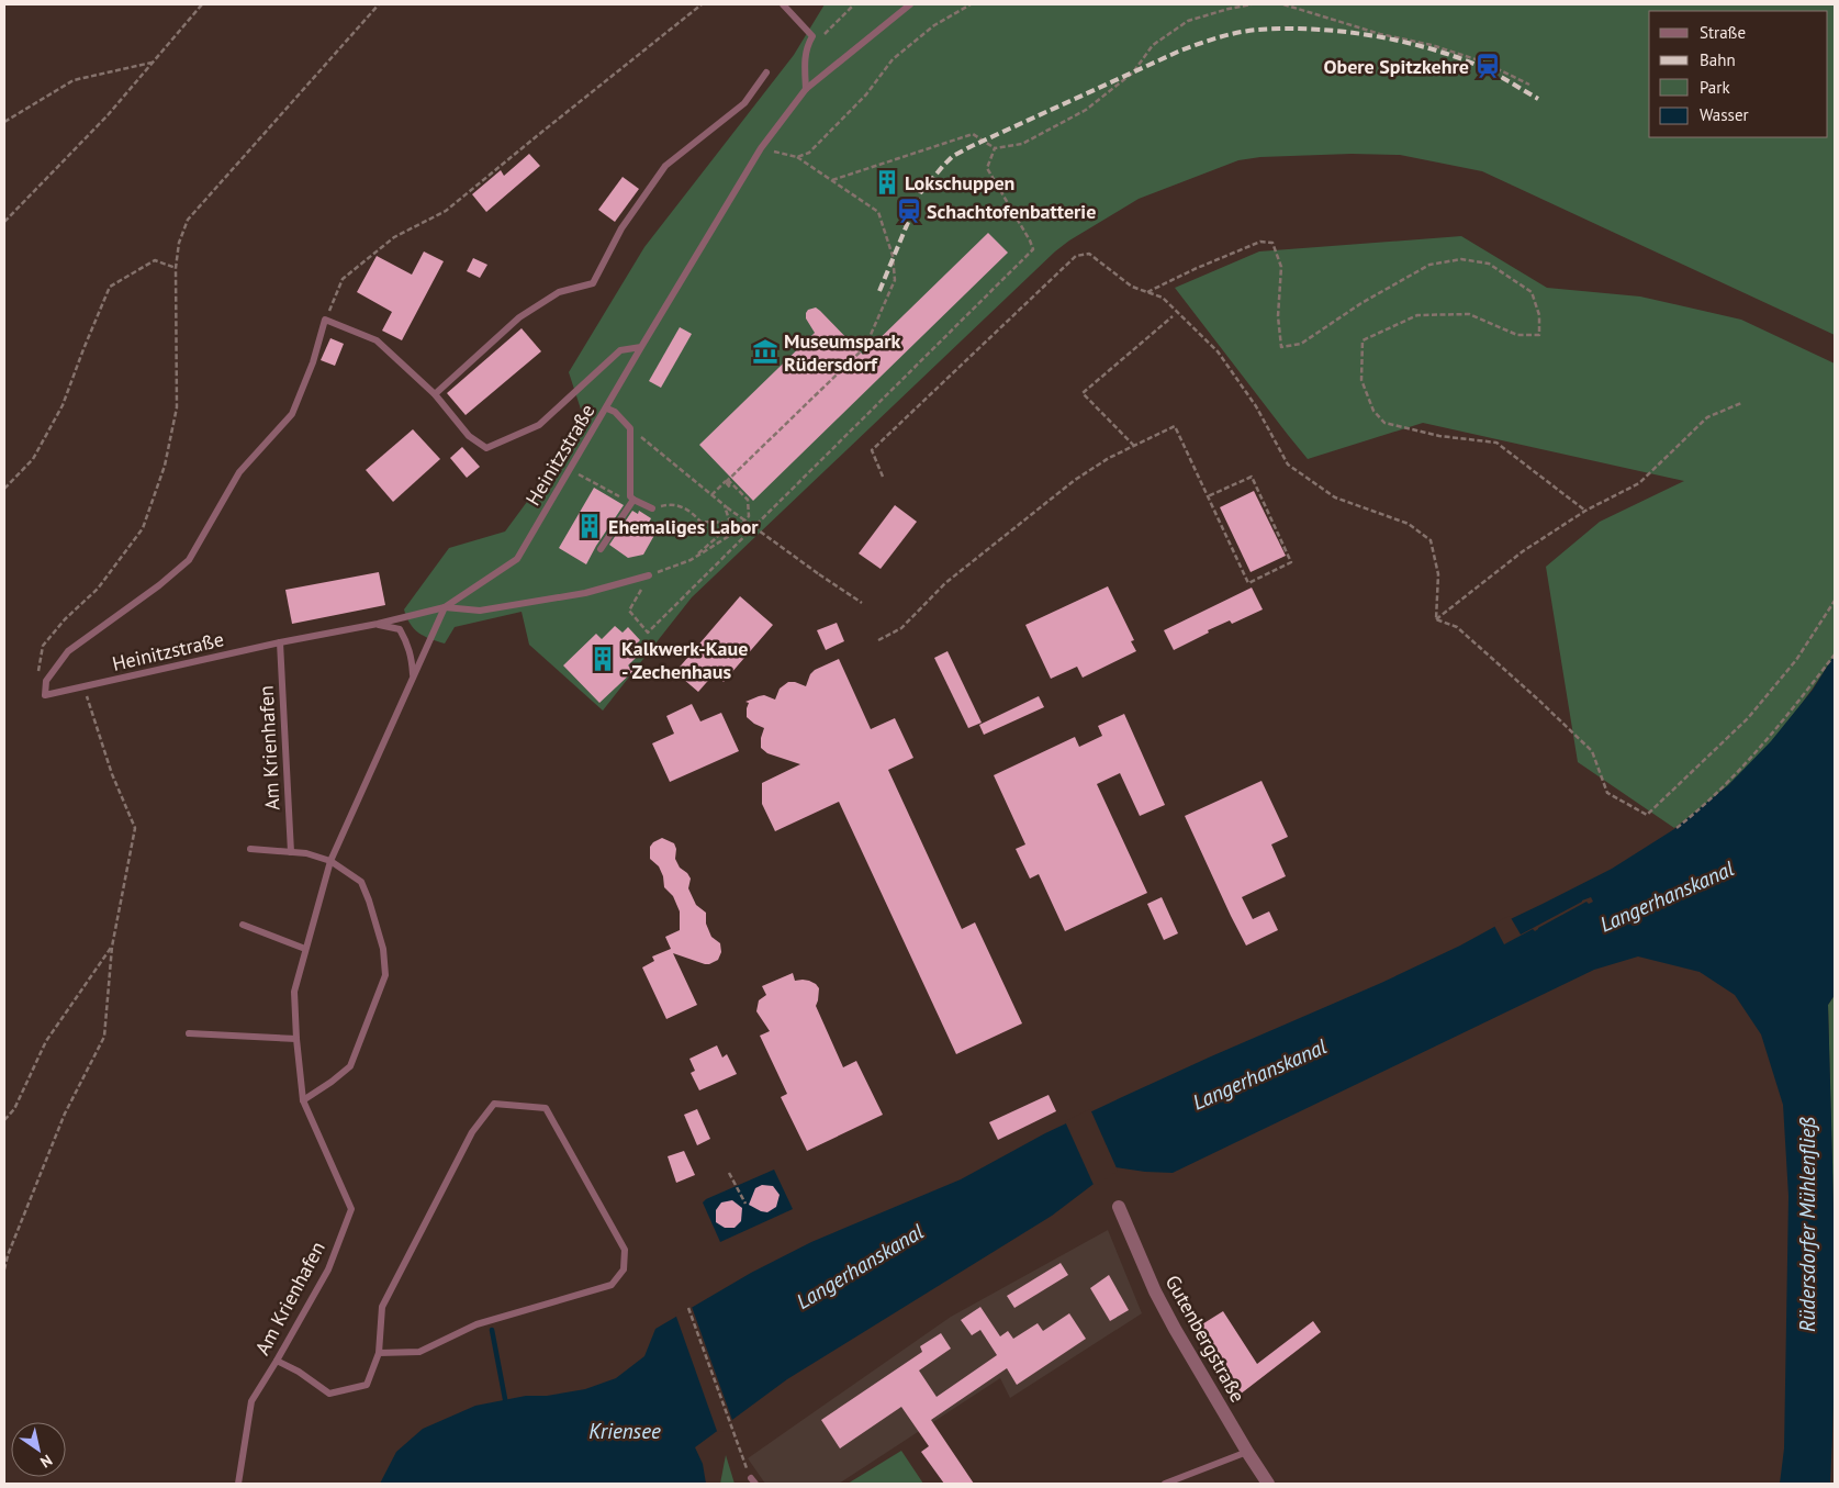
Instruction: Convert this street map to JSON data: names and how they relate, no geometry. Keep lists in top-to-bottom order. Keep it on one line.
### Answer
{"streets":{"street":["Gutenbergstraße"],"lane":["Heinitzstraße","Am Krienhafen"]},"crossings":[["Heinitzstraße","Am Krienhafen"]],"water":["Langerhanskanal","Rüdersdorfer Mühlenfließ","Kriensee"],"places":{"station":["Obere Spitzkehre","Schachtofenbatterie"],"building":["Lokschuppen","Ehemaliges Labor","Kalkwerk-Kaue - Zechenhaus"],"museum":["Museumspark Rüdersdorf"]},"legend":["Straße","Bahn","Park","Wasser"],"north":"bottom right"}
